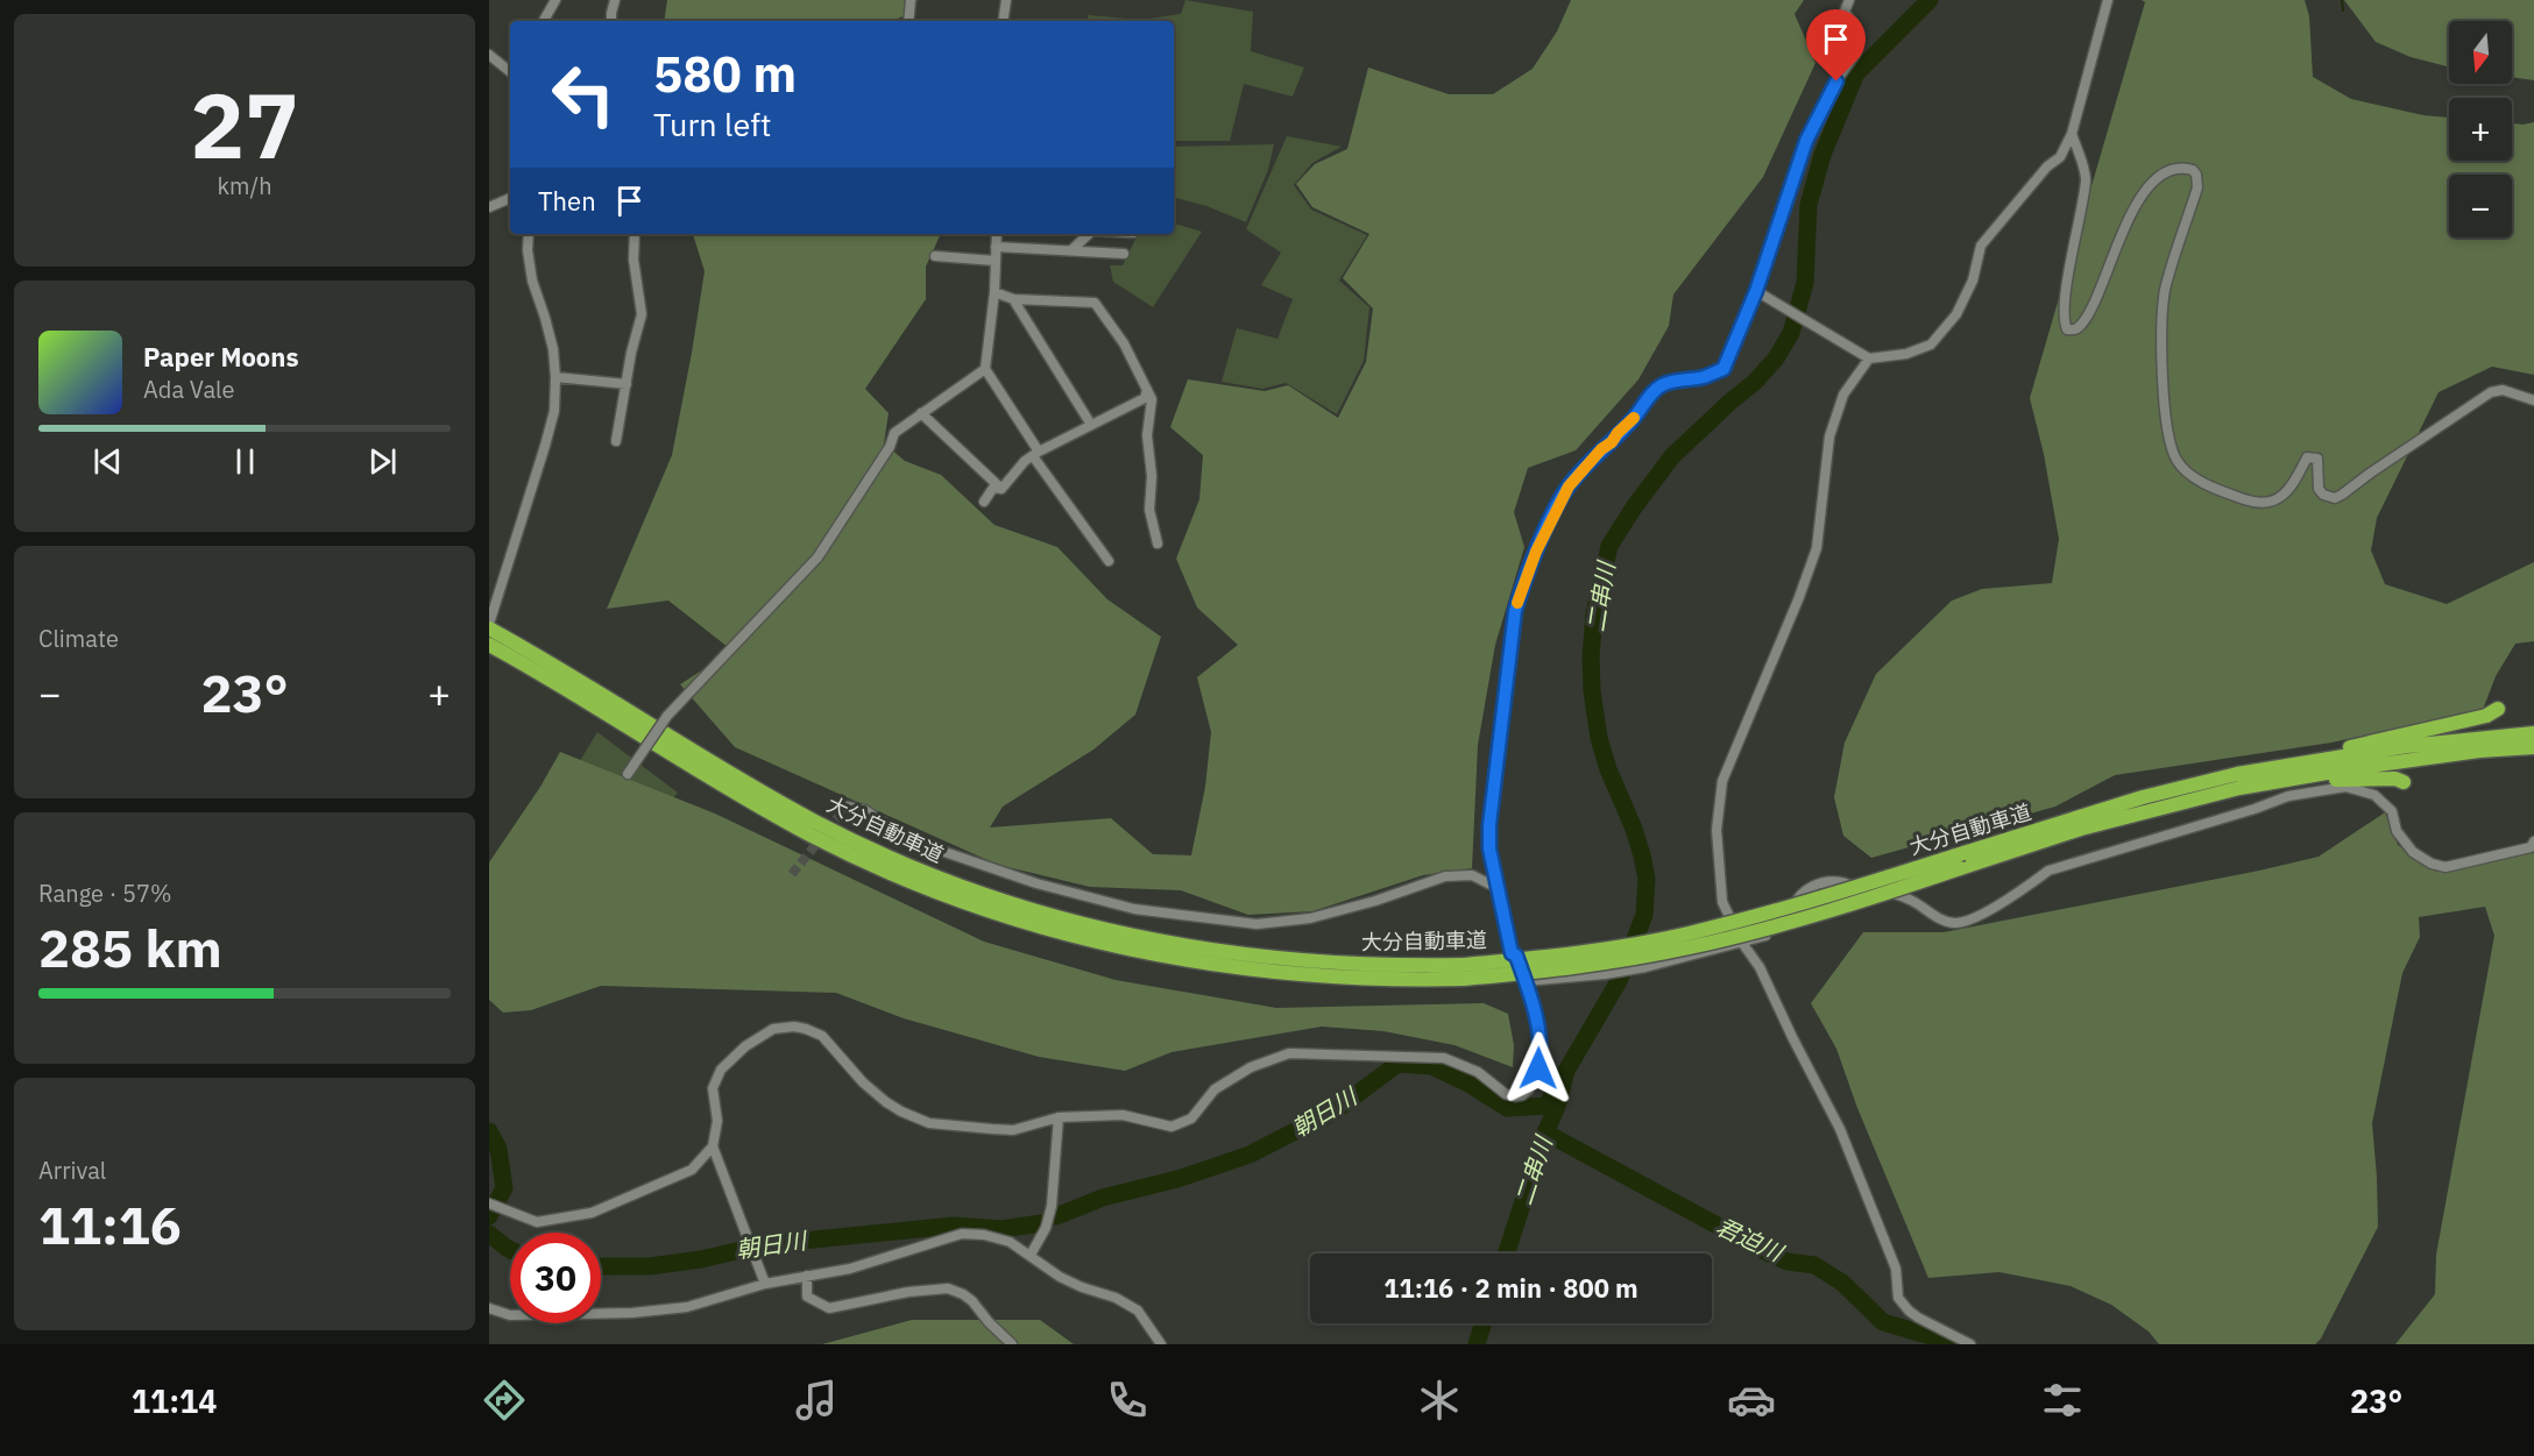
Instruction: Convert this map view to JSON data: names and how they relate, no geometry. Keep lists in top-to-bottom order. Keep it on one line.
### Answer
{"streets":{"highway":["大分自動車道"]},"water":["二串川","朝日川","君迫川"],"north":"bottom","page":{"tile":[["27","km/h"],"Climate",["Range · 57%","285 km"],["Arrival","11:16"]],"map_buttons":["+","−"],"turn":["580 m","Turn left"],"then":"Then","song":["Paper Moons","Ada Vale"],"heat":["−","23°","+"],"limit":"30","trip":"11:16 · 2 min · 800 m","tabs":["11:14","23°"]}}
